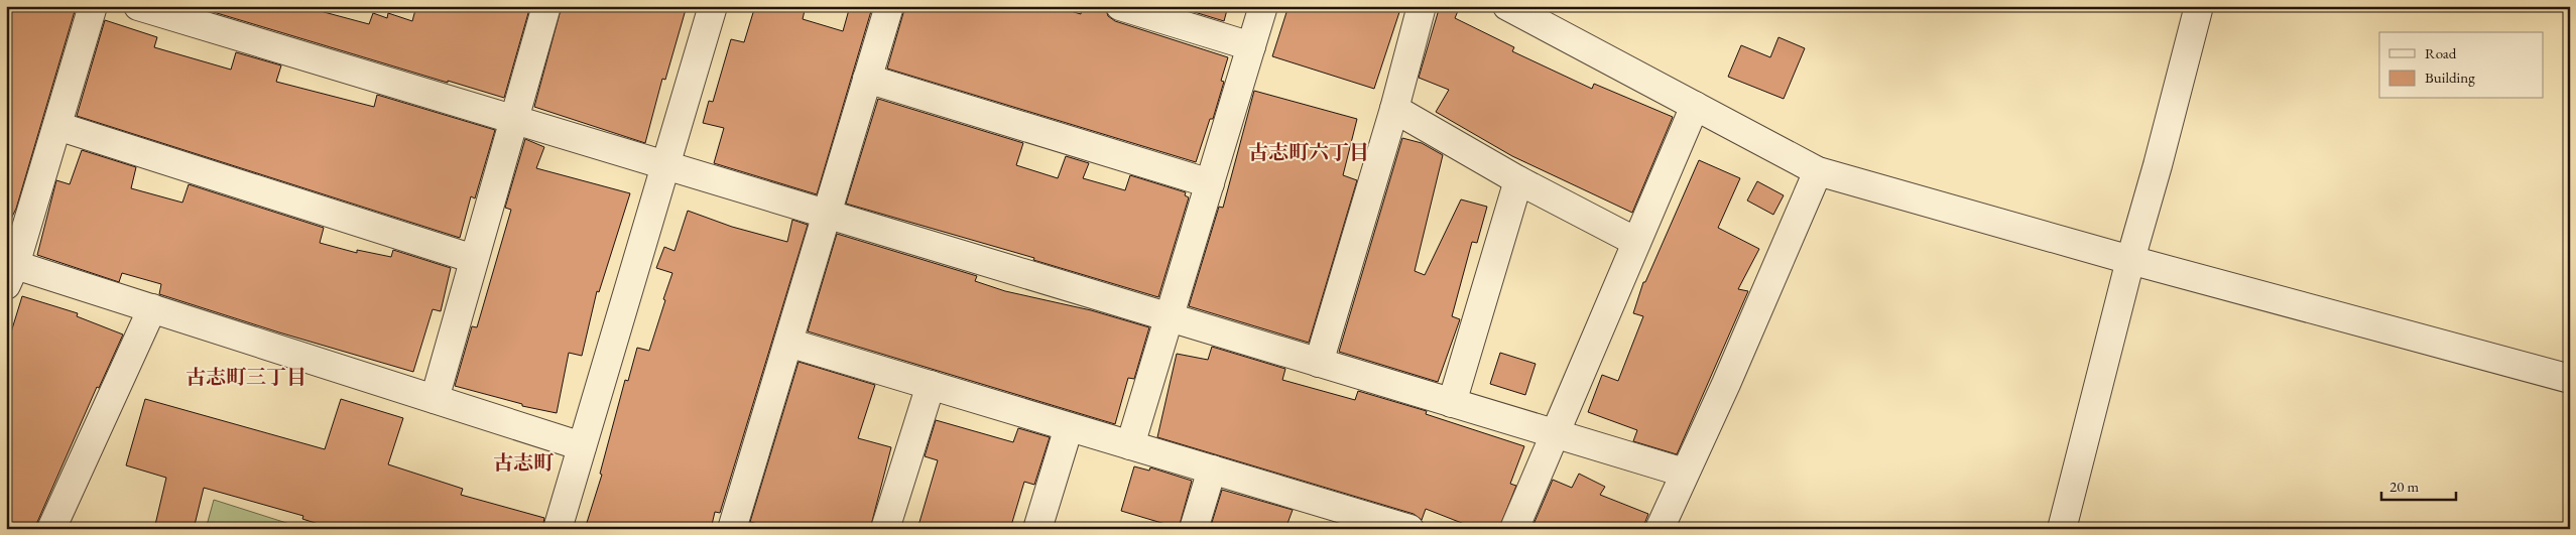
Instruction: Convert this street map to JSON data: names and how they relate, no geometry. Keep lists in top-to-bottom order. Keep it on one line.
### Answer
{"districts":["古志町六丁目","古志町三丁目","古志町"],"legend":["Road","Building"],"scale_bar":"20 m"}
